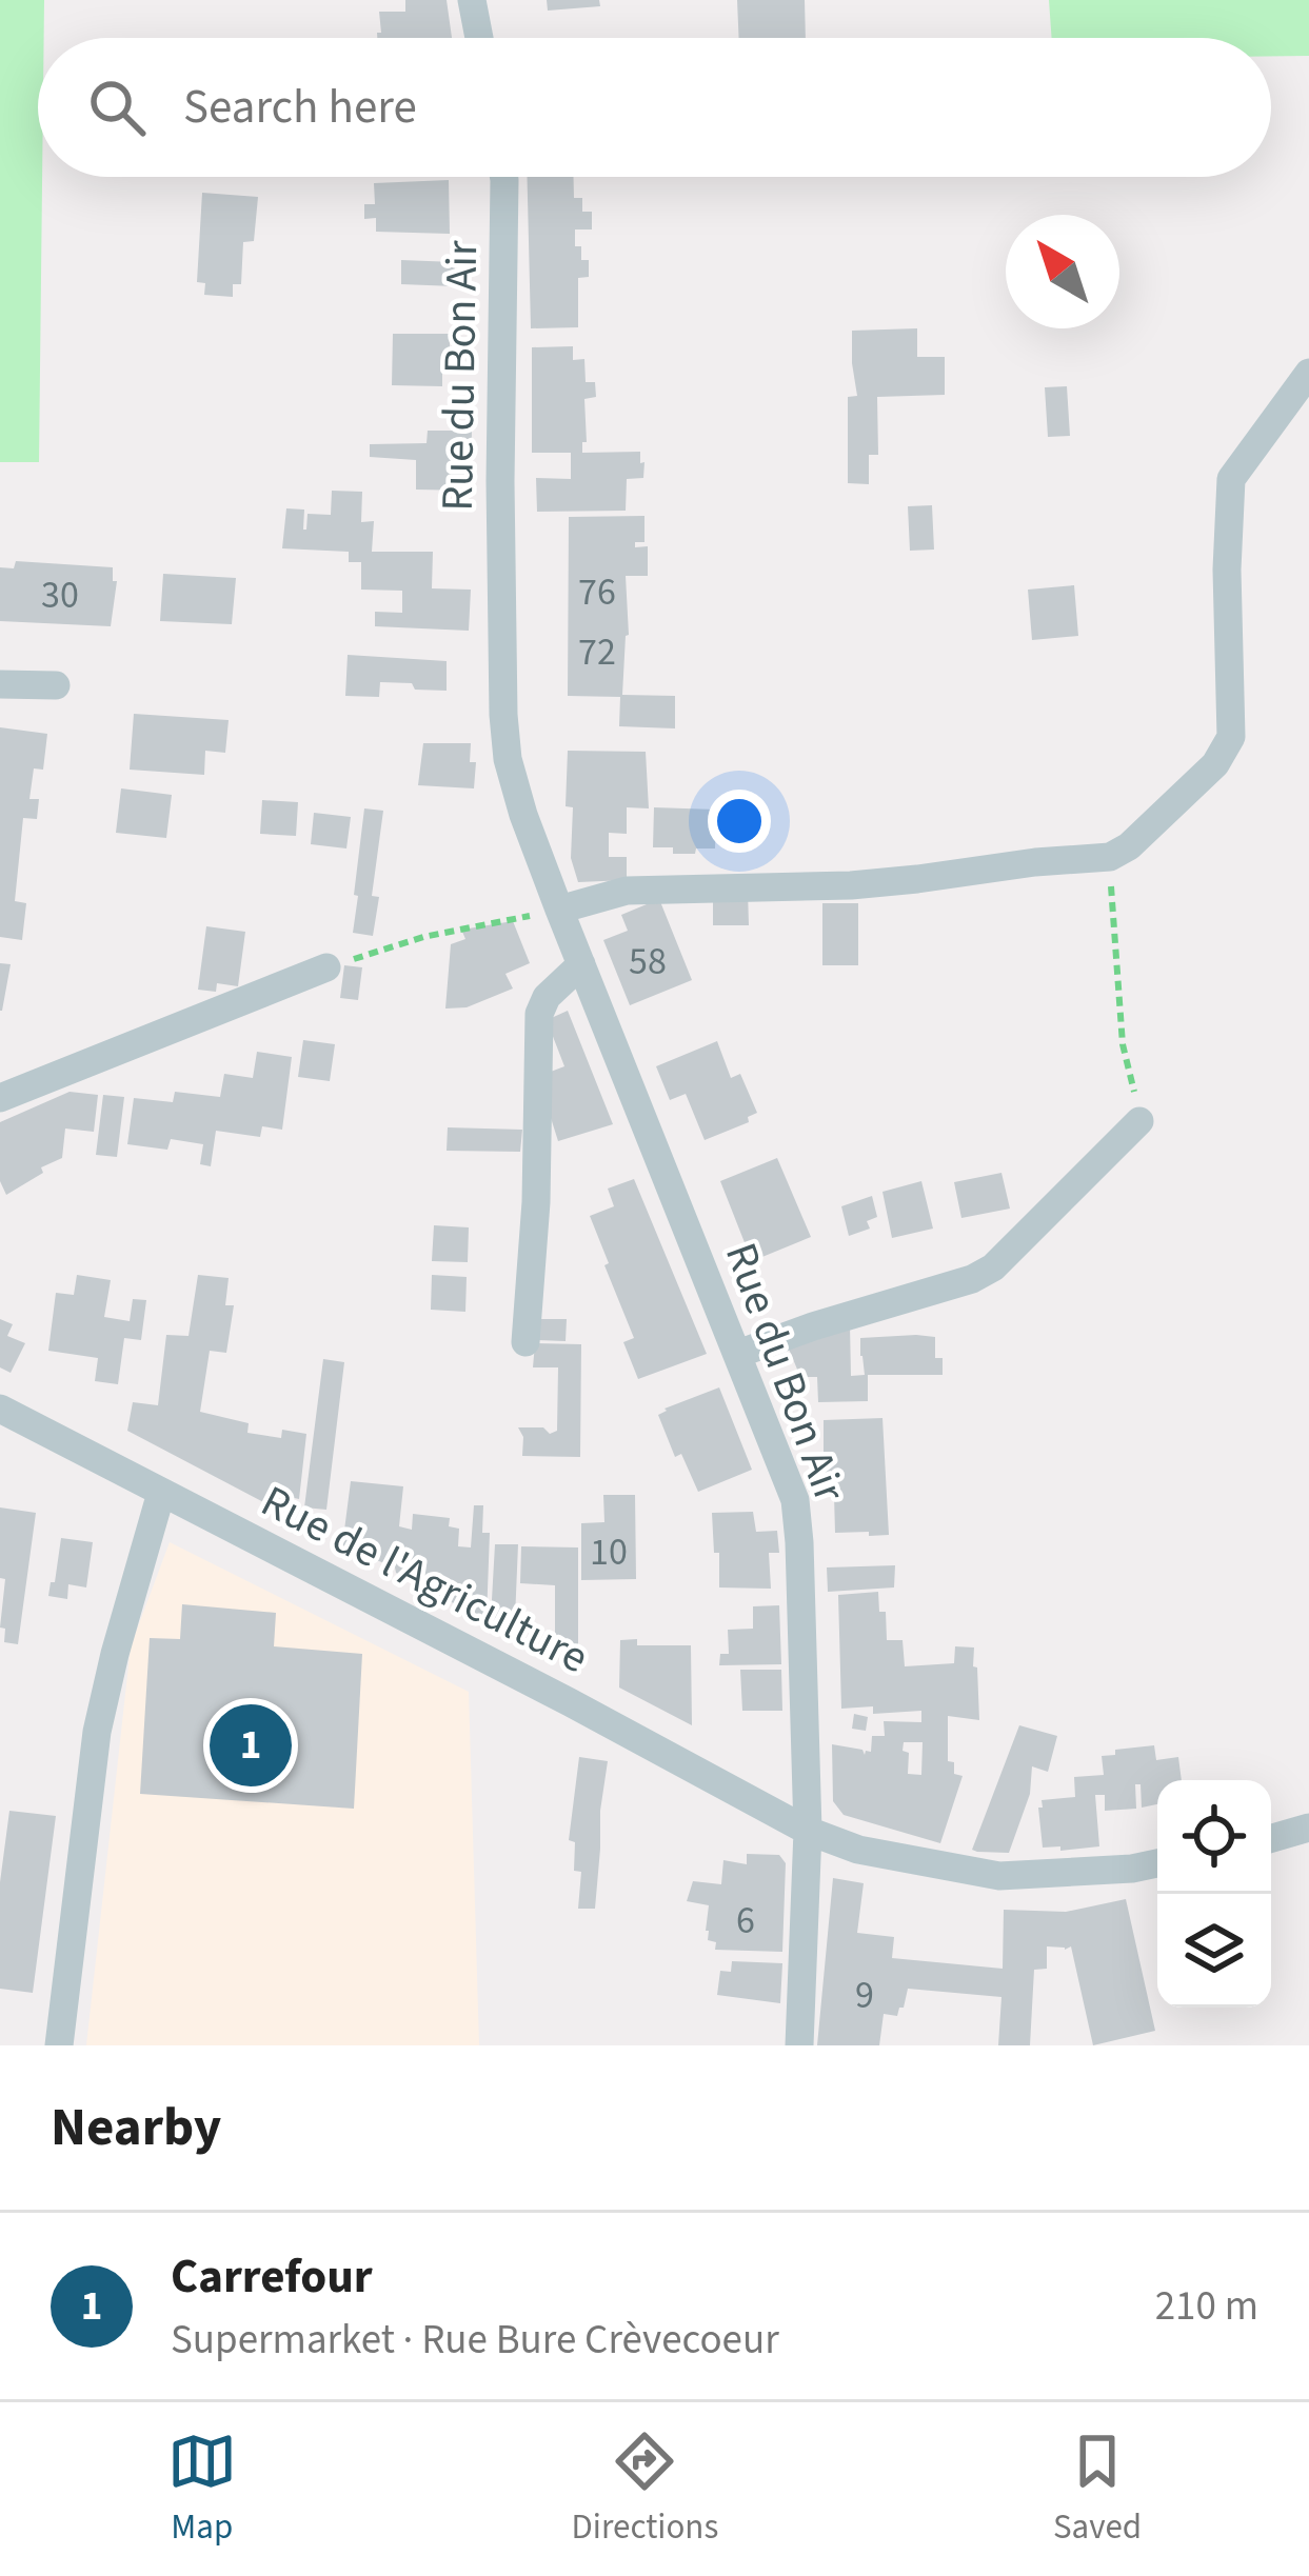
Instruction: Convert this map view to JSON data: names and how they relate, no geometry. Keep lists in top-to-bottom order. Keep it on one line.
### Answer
{"streets":{"street":["Rue du Bon Air","Rue de l'Agriculture"]},"crossings":[["Rue du Bon Air","Rue de l'Agriculture"]],"house_numbers":["76","30","72","58","10","6","9"],"north":"top left","page":{"search":"Search here","pins":"1","heading":"Nearby","list":[{"mark":"1","name":"Carrefour","note":"Supermarket · Rue Bure Crèvecoeur","value":"210 m"}],"nav":["Map","Directions","Saved"]}}
